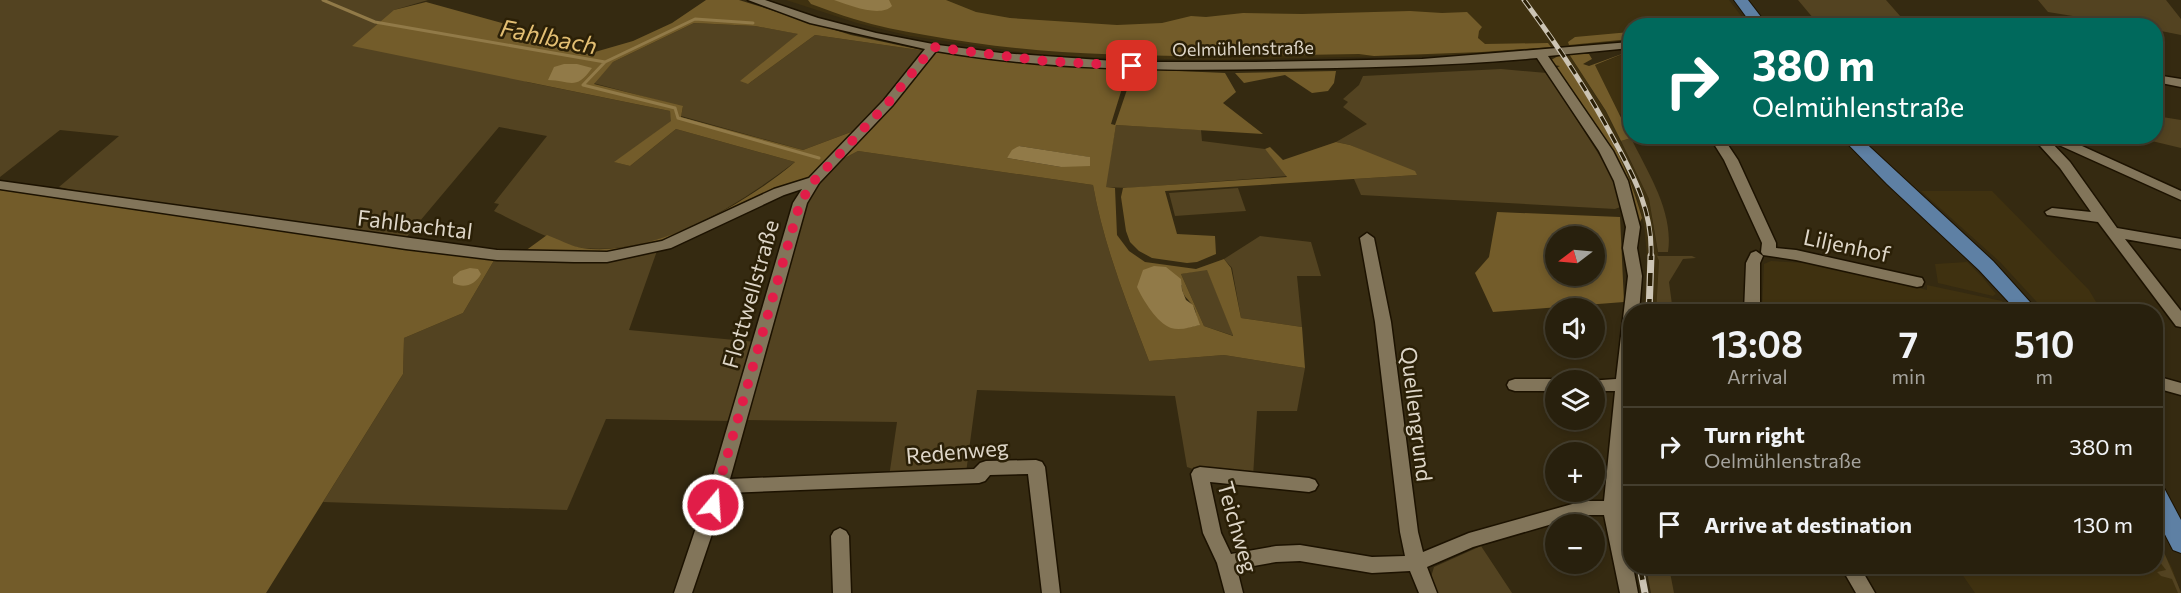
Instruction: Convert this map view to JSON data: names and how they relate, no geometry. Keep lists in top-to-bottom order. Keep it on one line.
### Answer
{"streets":{"street":["Oelmühlenstraße","Fahlbachtal","Liljenhof","Flottwellstraße","Quellengrund","Redenweg","Teichweg"]},"crossings":[["Oelmühlenstraße","Flottwellstraße"],["Fahlbachtal","Flottwellstraße"],["Flottwellstraße","Redenweg"]],"water":["Fahlbach"],"north":"left","page":{"turn":["380 m","Oelmühlenstraße"],"map_buttons":["+","−"],"eta":["13:08","Arrival","7","min","510","m"],"list":[{"name":"Turn right","note":"Oelmühlenstraße","value":"380 m"},{"name":"Arrive at destination","value":"130 m"}]}}
